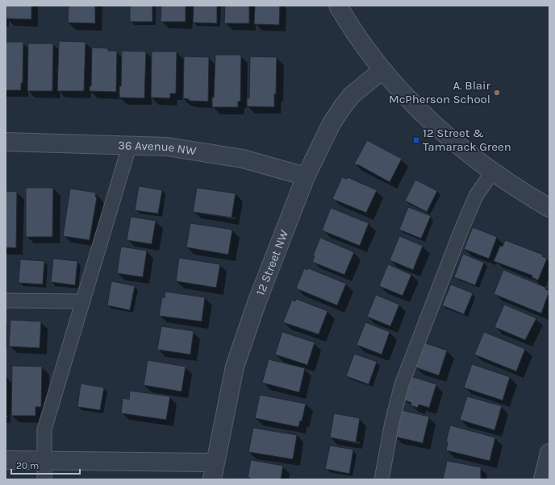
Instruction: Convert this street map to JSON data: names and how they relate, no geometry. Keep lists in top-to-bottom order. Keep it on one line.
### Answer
{"streets":{"street":["36 Avenue NW","12 Street NW"]},"crossings":[["36 Avenue NW","12 Street NW"]],"places":{"other":["A. Blair McPherson School"],"transit":["12 Street & Tamarack Green"]},"scale_bar":"20 m"}
